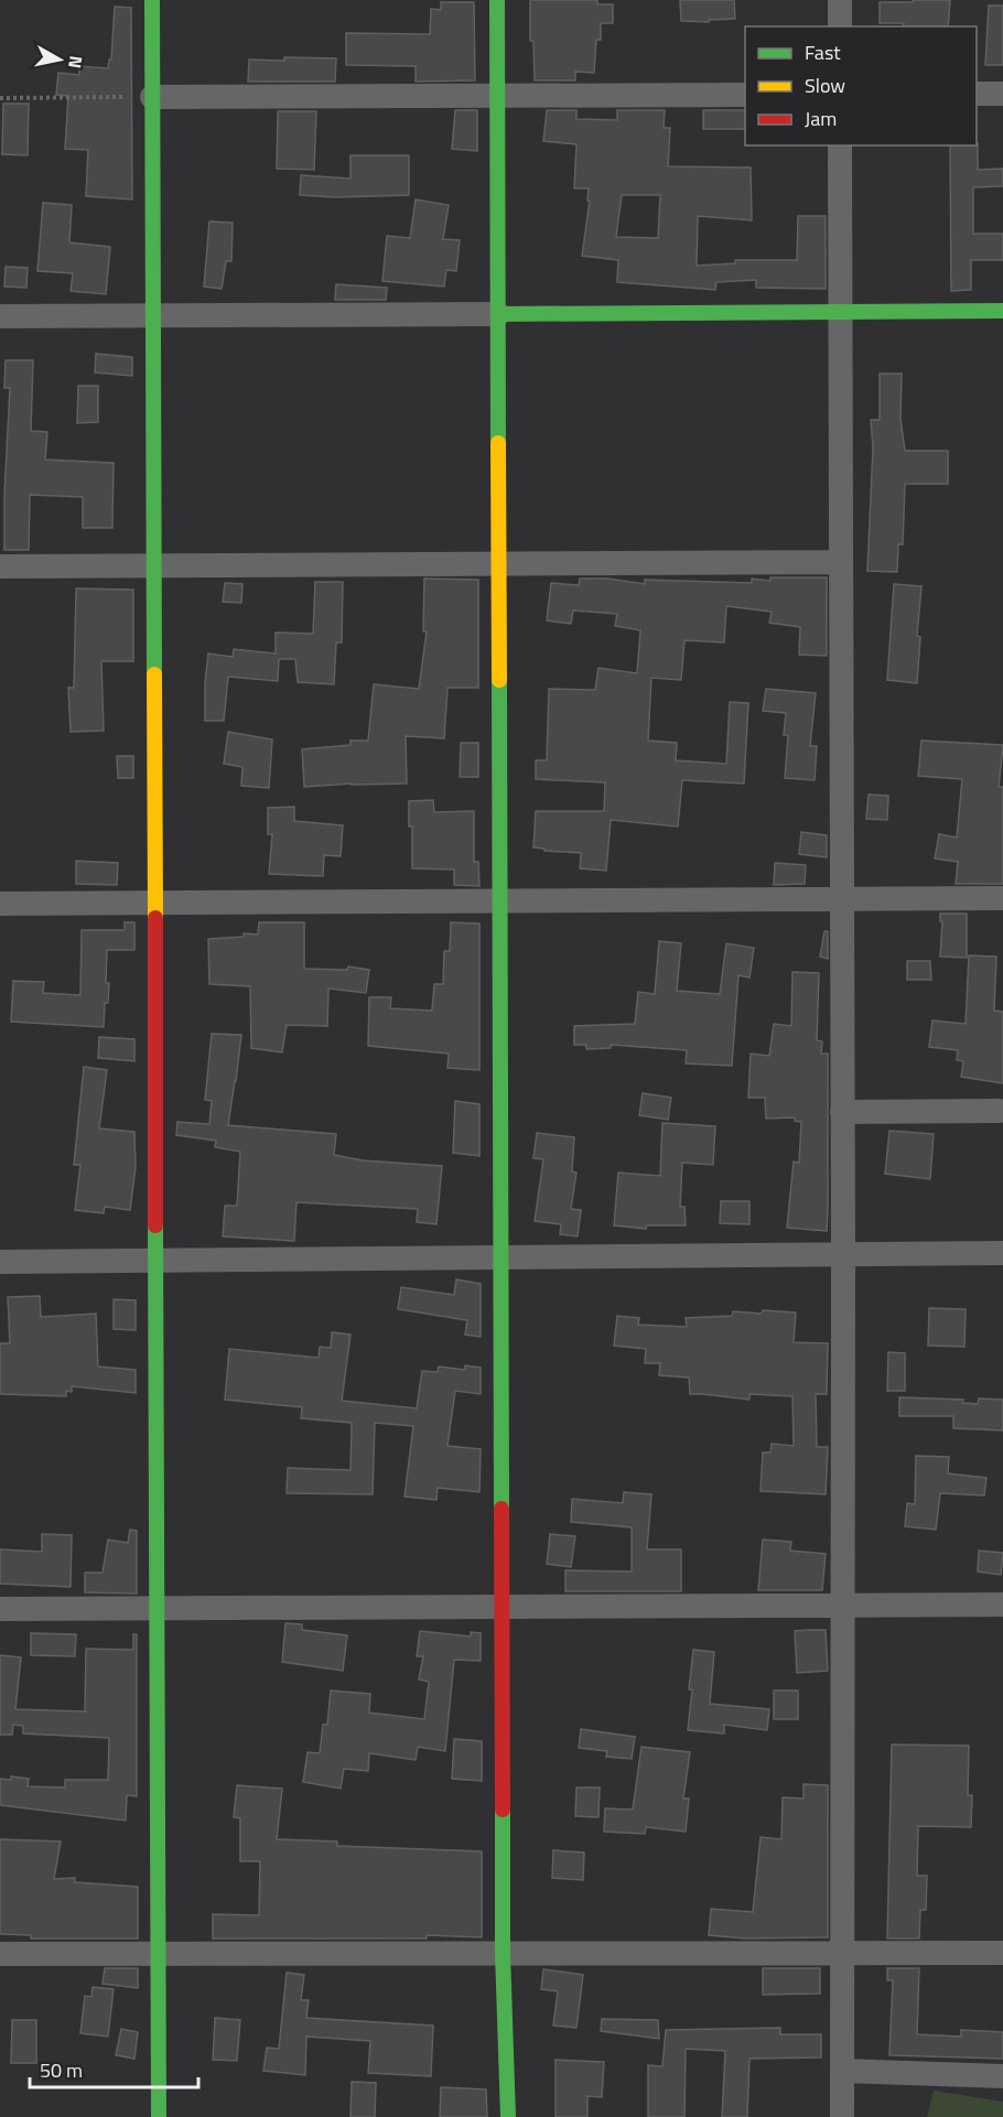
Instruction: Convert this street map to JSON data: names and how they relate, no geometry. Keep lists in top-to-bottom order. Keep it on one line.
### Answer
{"legend":["Fast","Slow","Jam"],"scale_bar":"50 m","north":"right"}
